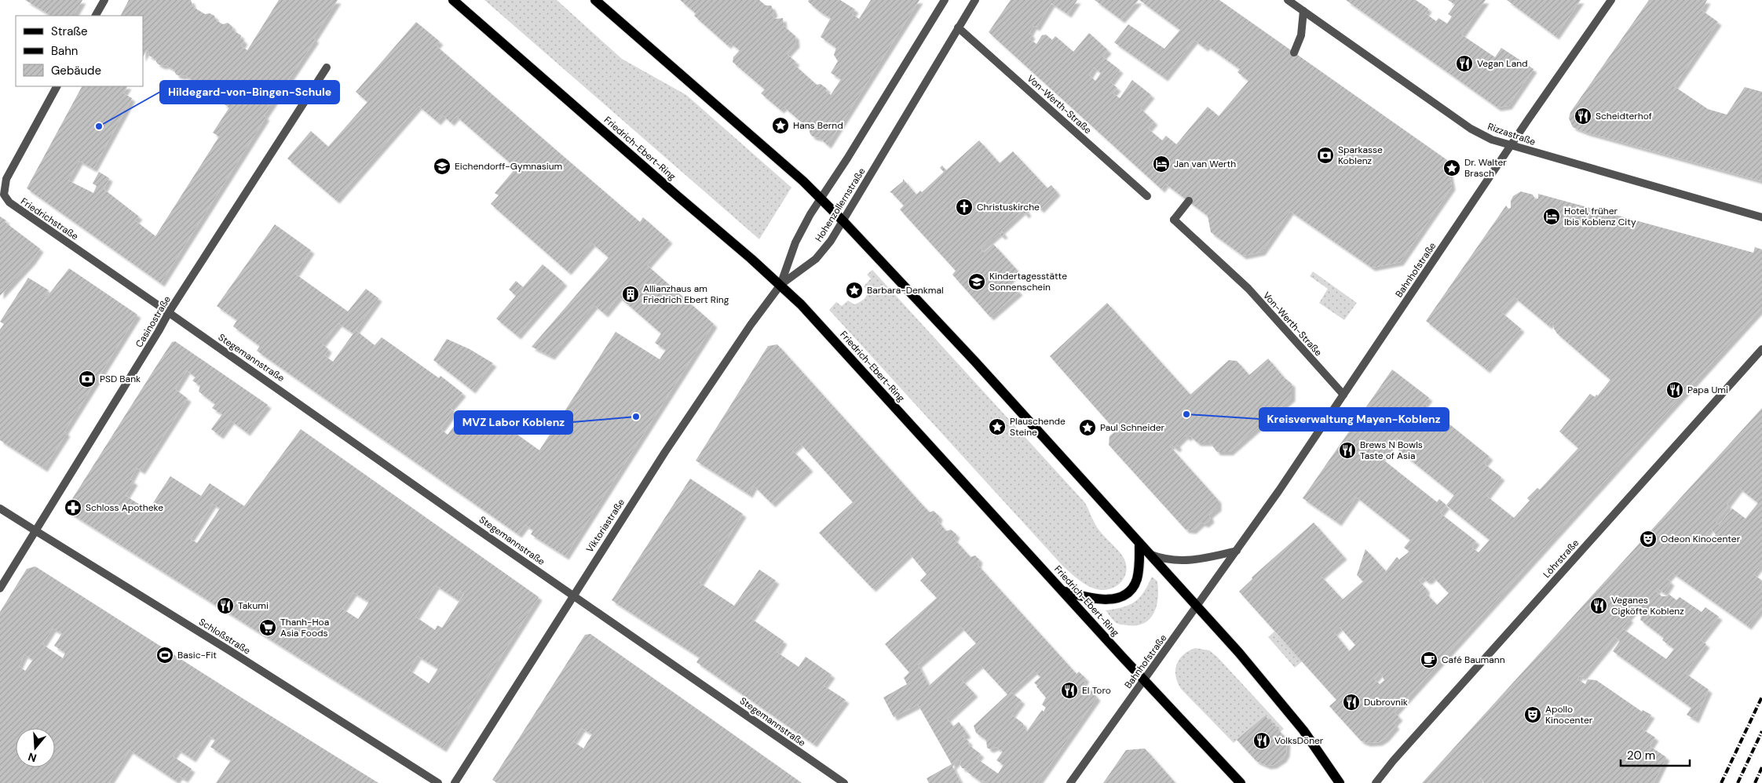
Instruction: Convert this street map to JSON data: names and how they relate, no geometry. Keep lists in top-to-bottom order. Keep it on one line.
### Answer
{"streets":{"main road":["Friedrich-Ebert-Ring"],"street":["Von-Werth-Straße","Rizzastraße","Hohenzollernstraße","Friedrichstraße","Bahnhofstraße","Casinostraße","Stegemannstraße","Viktoriastraße","Löhrstraße","Schloßstraße"]},"crossings":[["Von-Werth-Straße","Hohenzollernstraße"],["Von-Werth-Straße","Bahnhofstraße"],["Rizzastraße","Bahnhofstraße"],["Friedrich-Ebert-Ring","Hohenzollernstraße"],["Friedrich-Ebert-Ring","Bahnhofstraße"],["Friedrich-Ebert-Ring","Viktoriastraße"],["Hohenzollernstraße","Viktoriastraße"],["Friedrichstraße","Casinostraße"],["Friedrichstraße","Stegemannstraße"],["Casinostraße","Stegemannstraße"],["Casinostraße","Schloßstraße"],["Stegemannstraße","Viktoriastraße"]],"places":{"restaurant":["Vegan Land","Scheidterhof","Papa Umi","Brews N Bowls Taste of Asia","Takumi","Veganes Cigköfte Koblenz","El Toro","Dubrovnik","VolksDöner"],"place":["Hans Bernd","Dr. Walter Brasch","Barbara-Denkmal","Plauschende Steine","Paul Schneider"],"other":["Hildegard-von-Bingen-Schule","Kreisverwaltung Mayen-Koblenz","MVZ Labor Koblenz"],"bank":["Sparkasse Koblenz","PSD Bank"],"hotel":["Jan van Werth","Hotel, früher Ibis Koblenz City"],"school or university":["Eichendorff-Gymnasium","Kindertagesstätte Sonnenschein"],"church":["Christuskirche"],"building":["Allianzhaus am Friedrich Ebert Ring"],"pharmacy":["Schloss Apotheke"],"theatre":["Odeon Kinocenter","Apollo Kinocenter"],"supermarket":["Thanh-Hoa Asia Foods"],"sports":["Basic-Fit"],"cafe":["Café Baumann"]},"legend":["Straße","Bahn","Gebäude"],"scale_bar":"20 m","north":"bottom"}
